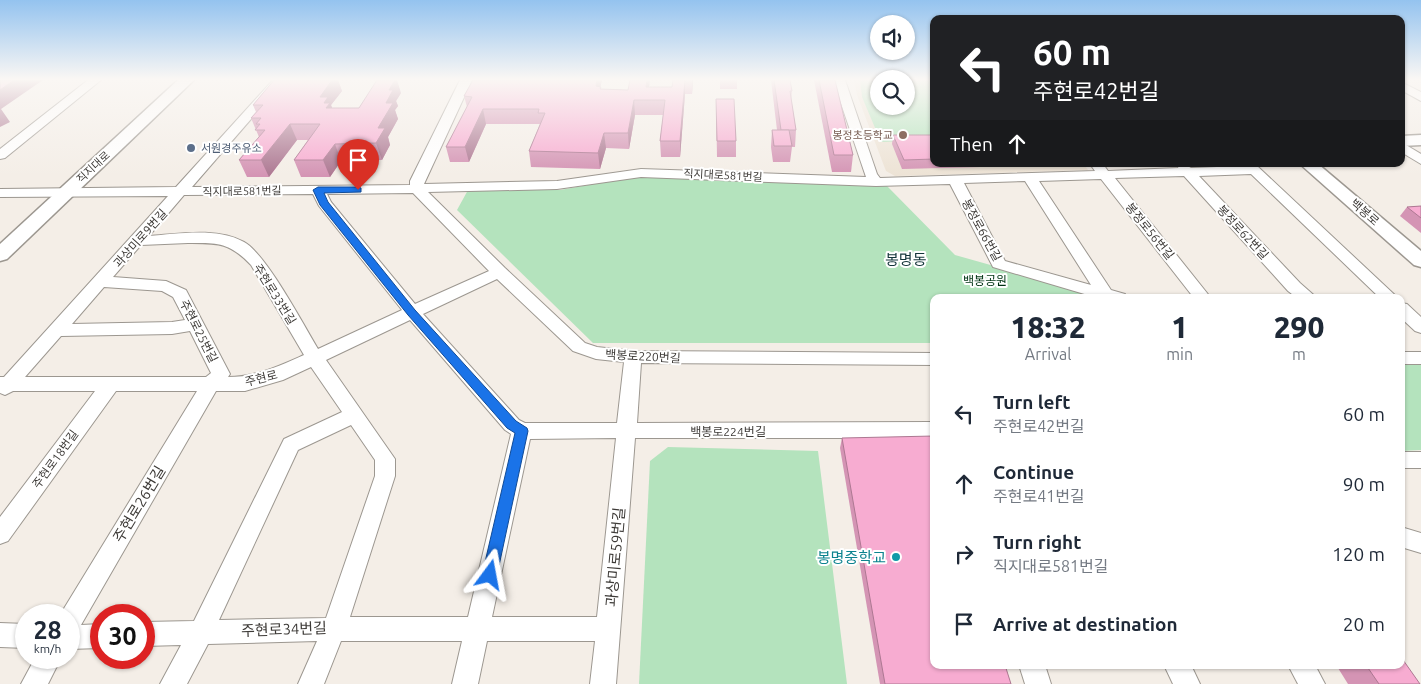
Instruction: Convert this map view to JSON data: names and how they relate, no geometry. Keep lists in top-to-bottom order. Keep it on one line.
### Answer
{"streets":{"street":["직지대로","직지대로581번길","백봉로","봉정로66번길","봉정로56번길","봉정로62번길","과상미로9번길","주현로33번길","주현로25번길","백봉로220번길","주현로","백봉로224번길","주현로18번길","주현로26번길","과상미로59번길","주현로34번길"]},"crossings":[["직지대로","직지대로581번길"],["직지대로581번길","봉정로66번길"],["직지대로581번길","봉정로56번길"],["직지대로581번길","봉정로62번길"],["직지대로581번길","과상미로9번길"],["직지대로581번길","백봉로220번길"],["과상미로9번길","주현로33번길"],["과상미로9번길","주현로25번길"],["과상미로9번길","주현로"],["주현로33번길","주현로"],["주현로33번길","주현로34번길"],["주현로25번길","주현로"],["주현로25번길","주현로26번길"],["백봉로220번길","주현로"],["백봉로220번길","과상미로59번길"],["주현로","주현로18번길"],["주현로","주현로26번길"],["주현로","주현로34번길"],["백봉로224번길","과상미로59번길"]],"districts":["봉명동"],"parks":["백봉공원"],"places":["봉정초등학교","서원경주유소","봉명중학교"],"page":{"turn":["60 m","주현로42번길"],"then":"Then","eta":["18:32","Arrival","1","min","290","m"],"list":[{"name":"Turn left","note":"주현로42번길","value":"60 m"},{"name":"Continue","note":"주현로41번길","value":"90 m"},{"name":"Turn right","note":"직지대로581번길","value":"120 m"},{"name":"Arrive at destination","value":"20 m"}],"speed":"28 km/h","limit":"30"}}
